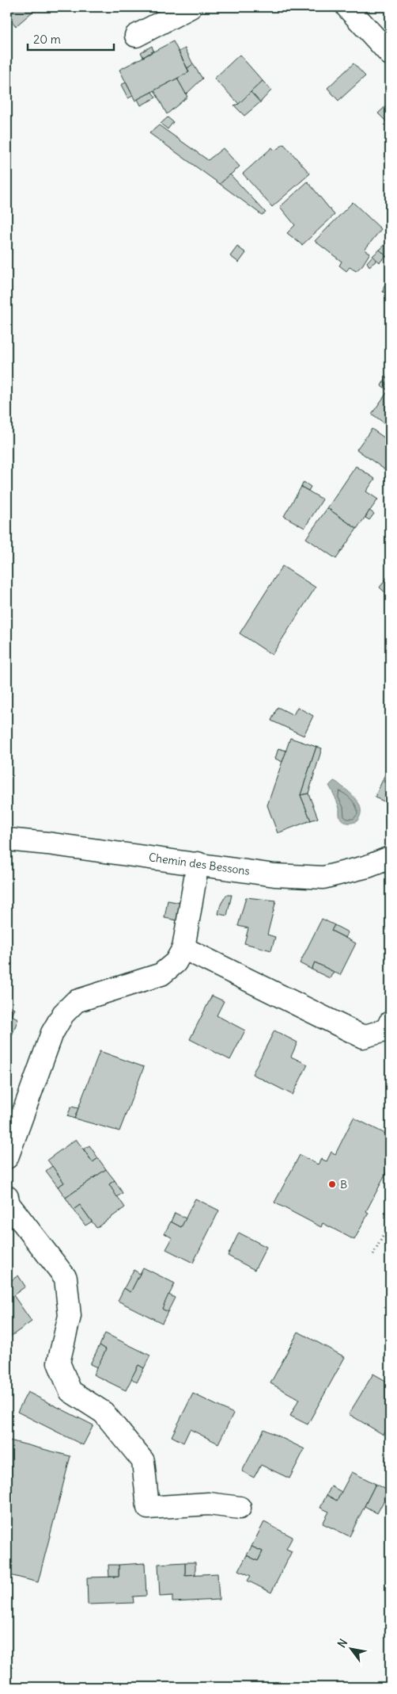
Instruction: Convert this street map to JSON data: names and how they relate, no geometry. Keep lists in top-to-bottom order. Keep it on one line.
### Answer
{"streets":{"street":["Chemin des Bessons"]},"places":["B"],"scale_bar":"20 m","north":"top left"}
